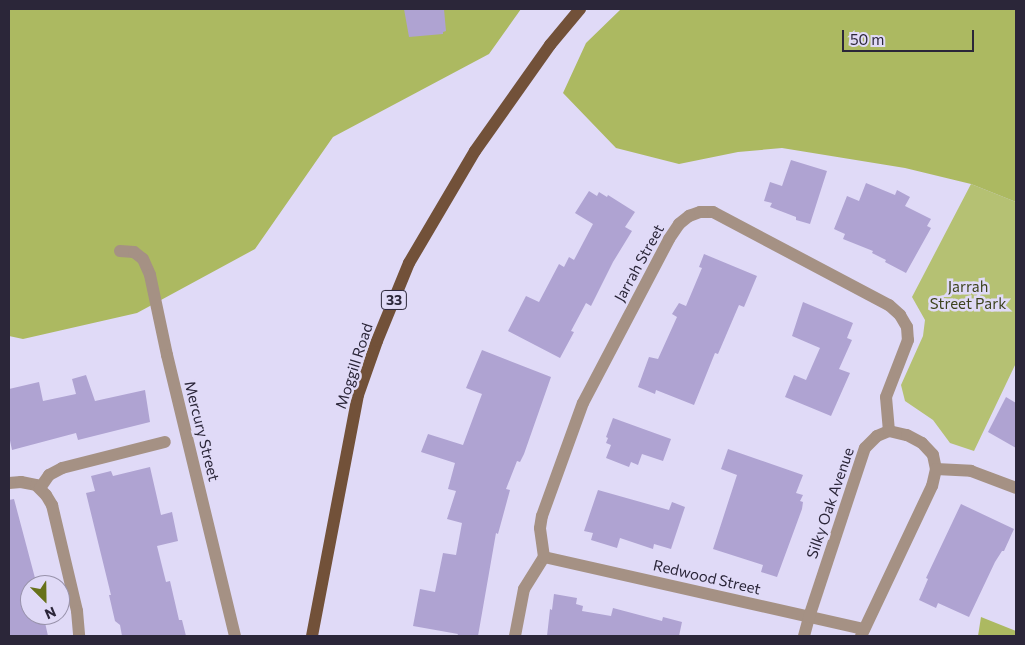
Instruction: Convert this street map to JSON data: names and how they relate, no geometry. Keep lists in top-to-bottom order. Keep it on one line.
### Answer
{"streets":{"main road":["33","Moggill Road"],"street":["Jarrah Street","Mercury Street","Silky Oak Avenue","Redwood Street"]},"crossings":[["Jarrah Street","Silky Oak Avenue"],["Jarrah Street","Redwood Street"],["Silky Oak Avenue","Redwood Street"]],"parks":["Jarrah Street Park"],"scale_bar":"50 m","north":"bottom right"}
